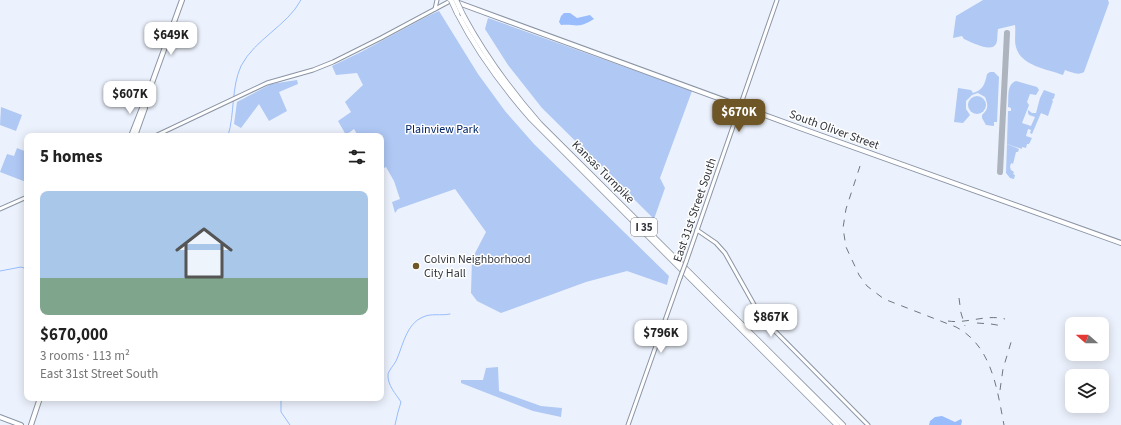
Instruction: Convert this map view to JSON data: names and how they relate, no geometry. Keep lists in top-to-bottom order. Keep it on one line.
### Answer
{"streets":{"highway":["Kansas Turnpike","I 35"],"main road":["South Oliver Street"],"street":["East 31st Street South"]},"crossings":[["South Oliver Street","Kansas Turnpike"],["South Oliver Street","East 31st Street South"]],"parks":["Plainview Park"],"places":["Colvin Neighborhood City Hall"],"north":"left","page":{"price":["$649K","$607K","$670K","$867K","$796K"],"heading":"5 homes","list":[{"name":"$670,000","note":"3 rooms · 113 m² · East 31st Street South"}]}}
